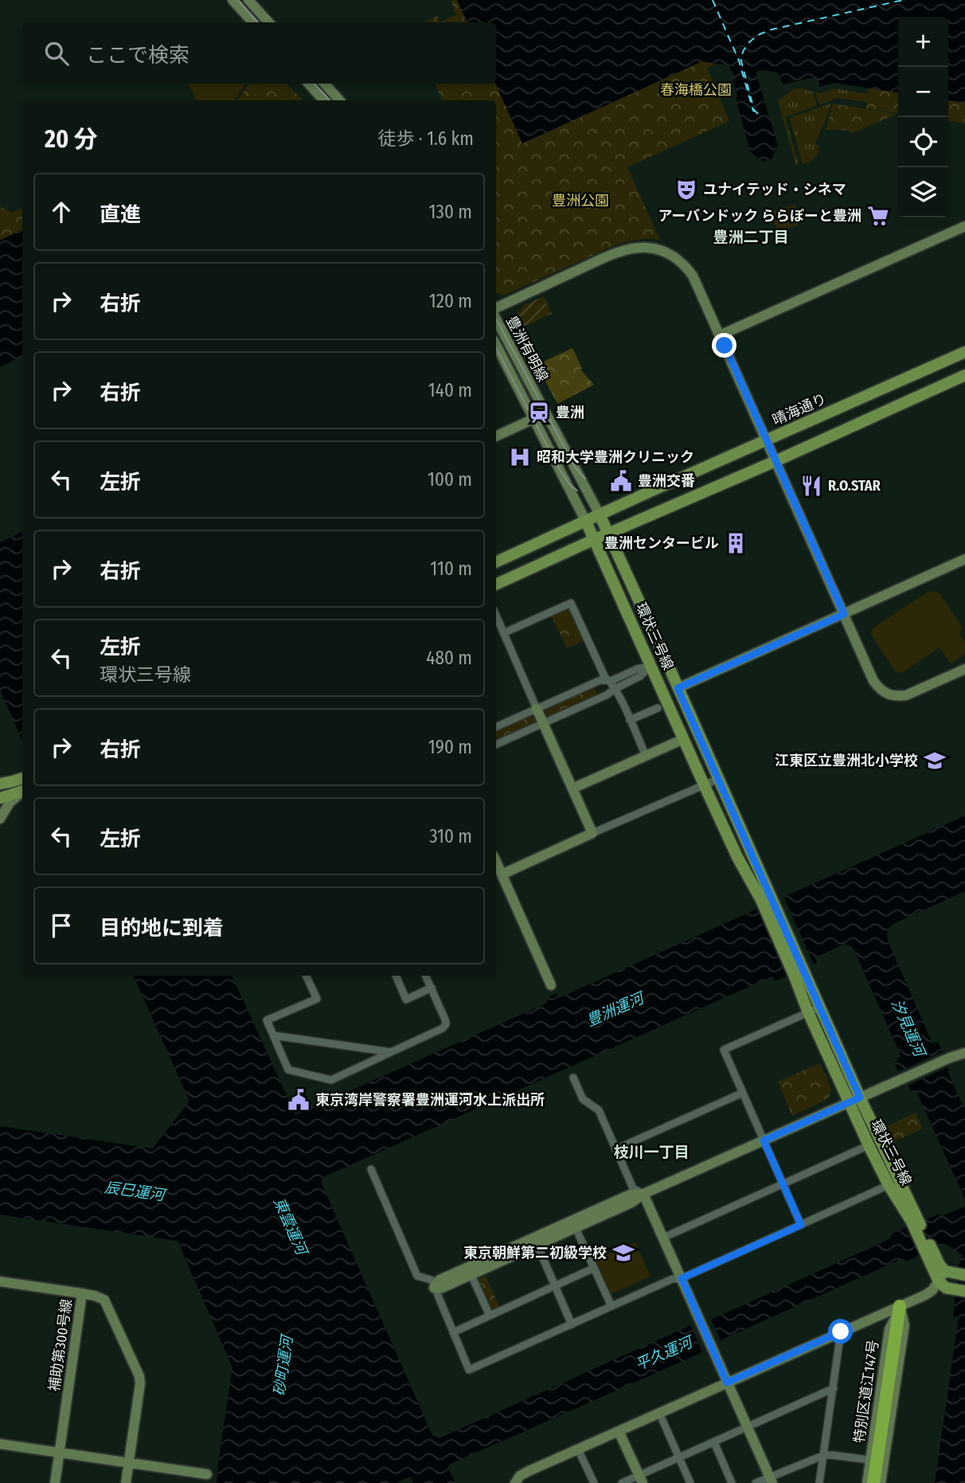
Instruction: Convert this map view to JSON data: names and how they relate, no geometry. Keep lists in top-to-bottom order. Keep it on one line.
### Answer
{"streets":{"main road":["晴海通り","環状三号線"],"street":["豊洲有明線","補助第300号線","特別区道江147号"]},"crossings":[["豊洲有明線","晴海通り"],["豊洲有明線","環状三号線"],["晴海通り","環状三号線"]],"districts":["豊洲二丁目","枝川一丁目"],"water":["豊洲運河","汐見運河","辰巳運河","東雲運河","平久運河","砂町運河"],"parks":["春海橋公園","豊洲公園"],"places":{"theatre":["ユナイテッド・シネマ"],"supermarket":["アーバンドック ららぽーと豊洲"],"station":["豊洲"],"hospital":["昭和大学豊洲クリニック"],"public building":["豊洲交番","東京湾岸警察署豊洲運河水上派出所"],"restaurant":["R.O.STAR"],"building":["豊洲センタービル"],"school or university":["江東区立豊洲北小学校","東京朝鮮第二初級学校"]},"page":{"map_buttons":["+","−"],"search":"ここで検索","heading":["20 分","徒歩 · 1.6 km"],"list":[["直進","130 m"],["右折","120 m"],["右折","140 m"],["左折","100 m"],["右折","110 m"],["左折","環状三号線","480 m"],["右折","190 m"],["左折","310 m"],"目的地に到着"]}}
